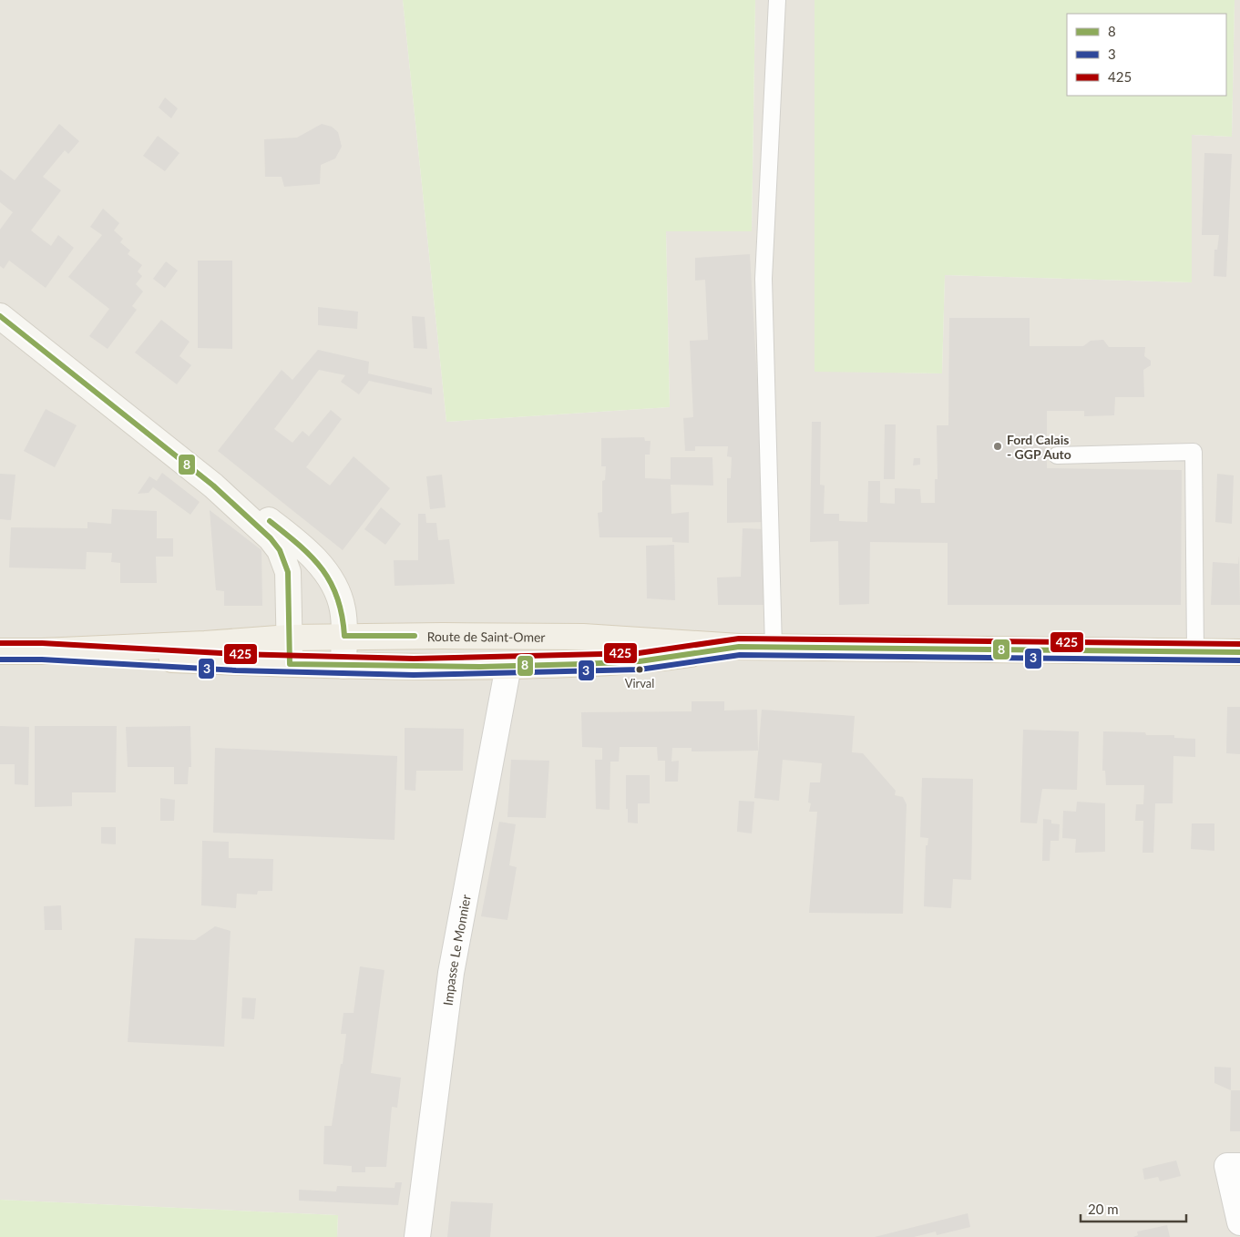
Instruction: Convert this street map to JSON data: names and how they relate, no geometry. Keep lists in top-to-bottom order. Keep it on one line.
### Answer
{"streets":{"main road":["Route de Saint-Omer"],"street":["Impasse Le Monnier"]},"crossings":[["Route de Saint-Omer","Impasse Le Monnier"]],"places":["Ford Calais - GGP Auto","Virval"],"lines":["transit line 8","transit line 425","transit line 3"],"legend":["8","3","425"],"scale_bar":"20 m"}
